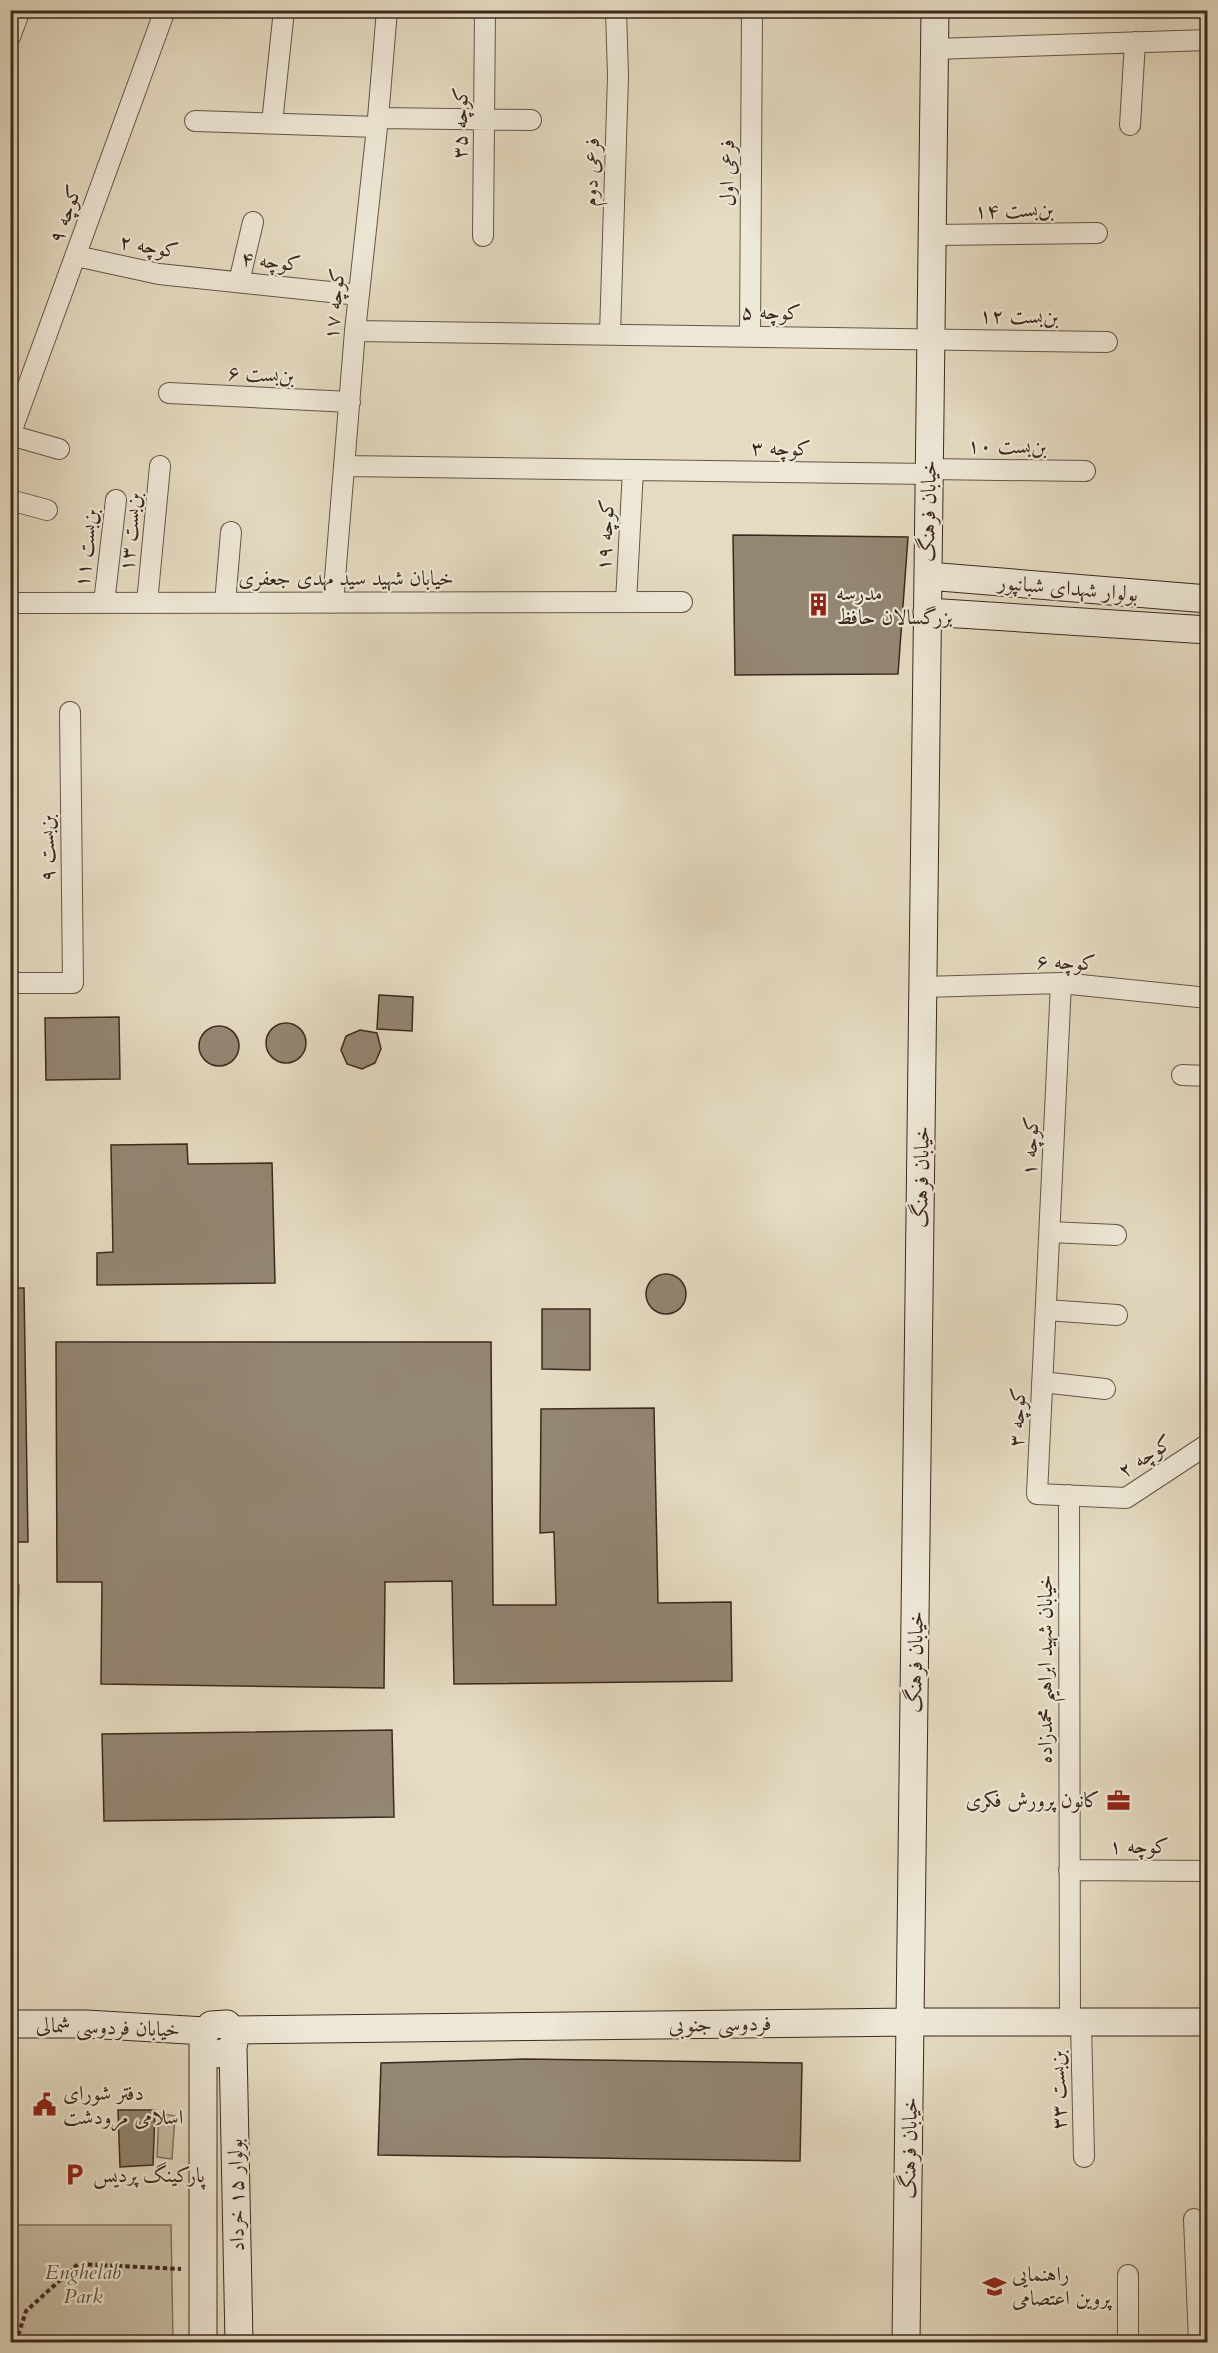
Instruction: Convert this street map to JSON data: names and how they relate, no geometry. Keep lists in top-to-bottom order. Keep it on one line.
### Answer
{"streets":{"street":["کوچه ۳۵","فرعی دوم","فرعی اول","بن‌بست ۱۴","کوچه ۹","کوچه ۲","کوچه ۴","کوچه ۱۷","کوچه ۵","بن‌بست ۱۲","بن‌بست ۶","بن‌بست ۱۰","کوچه ۳","خیابان فرهنگ","بن‌بست ۱۳","کوچه ۱۹","بن‌بست ۱۱","خیابان شهید سید مهدی جعفری","بولوار شهدای شبانپور","بن‌بست ۹","کوچه ۶","کوچه ۱","خیابان شهید ابراهیم محمدزاده","فردوسی جنوبی","خیابان فردوسی شمالی","بن‌بست ۳۳","بولوار ۱۵ خرداد"]},"crossings":[["فرعی دوم","کوچه ۵"],["فرعی اول","کوچه ۵"],["بن‌بست ۱۴","خیابان فرهنگ"],["کوچه ۹","کوچه ۲"],["کوچه ۲","کوچه ۴"],["کوچه ۲","کوچه ۳"],["کوچه ۲","خیابان شهید ابراهیم محمدزاده"],["کوچه ۴","کوچه ۱۷"],["کوچه ۱۷","بن‌بست ۶"],["کوچه ۱۷","خیابان شهید سید مهدی جعفری"],["کوچه ۵","بن‌بست ۱۲"],["کوچه ۵","خیابان فرهنگ"],["بن‌بست ۱۲","خیابان فرهنگ"],["بن‌بست ۱۰","کوچه ۳"],["بن‌بست ۱۰","خیابان فرهنگ"],["کوچه ۳","خیابان فرهنگ"],["کوچه ۳","کوچه ۱۹"],["کوچه ۳","کوچه ۱"],["کوچه ۳","خیابان شهید ابراهیم محمدزاده"],["خیابان فرهنگ","بولوار شهدای شبانپور"],["خیابان فرهنگ","کوچه ۶"],["خیابان فرهنگ","فردوسی جنوبی"],["بن‌بست ۱۳","خیابان شهید سید مهدی جعفری"],["کوچه ۱۹","خیابان شهید سید مهدی جعفری"],["بن‌بست ۱۱","خیابان شهید سید مهدی جعفری"],["کوچه ۶","کوچه ۱"],["کوچه ۱","خیابان شهید ابراهیم محمدزاده"],["خیابان شهید ابراهیم محمدزاده","فردوسی جنوبی"],["خیابان شهید ابراهیم محمدزاده","بن‌بست ۳۳"],["فردوسی جنوبی","خیابان فردوسی شمالی"],["فردوسی جنوبی","بن‌بست ۳۳"],["فردوسی جنوبی","بولوار ۱۵ خرداد"],["خیابان فردوسی شمالی","بولوار ۱۵ خرداد"]],"parks":["Enghelab Park"],"places":{"building":["مدرسه بزرگسالان حافظ"],"office":["کانون پرورش فکری"],"public building":["دفتر شورای اسلامی مرودشت"],"parking":["پارکینگ پردیس"],"school or university":["راهنمایی پروین اعتصامی"]}}
